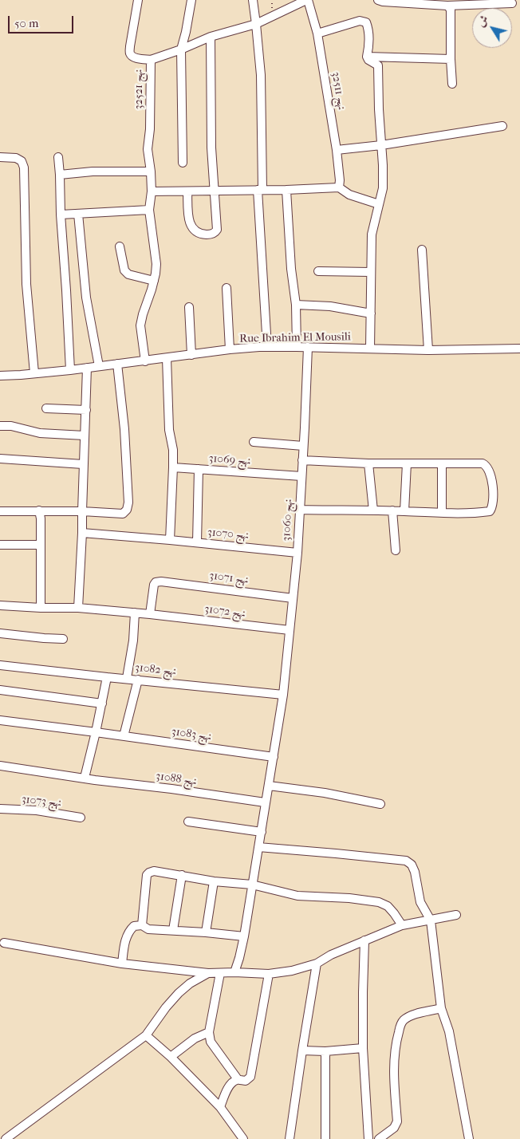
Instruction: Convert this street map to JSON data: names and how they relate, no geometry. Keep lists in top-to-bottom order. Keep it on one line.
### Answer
{"streets":{"street":["نهج 32521","نهج 32511","Rue Ibrahim El Mousili","نهج 31069","نهج 31060","نهج 31070","نهج 31071","نهج 31072","نهج 31082","نهج 31083","نهج 31088","نهج 31073"]},"crossings":[["نهج 32521","Rue Ibrahim El Mousili"],["Rue Ibrahim El Mousili","نهج 31060"],["نهج 31069","نهج 31060"],["نهج 31060","نهج 31070"],["نهج 31060","نهج 31071"],["نهج 31060","نهج 31072"],["نهج 31060","نهج 31082"],["نهج 31060","نهج 31083"],["نهج 31071","نهج 31072"]],"scale_bar":"50 m","north":"top left"}
